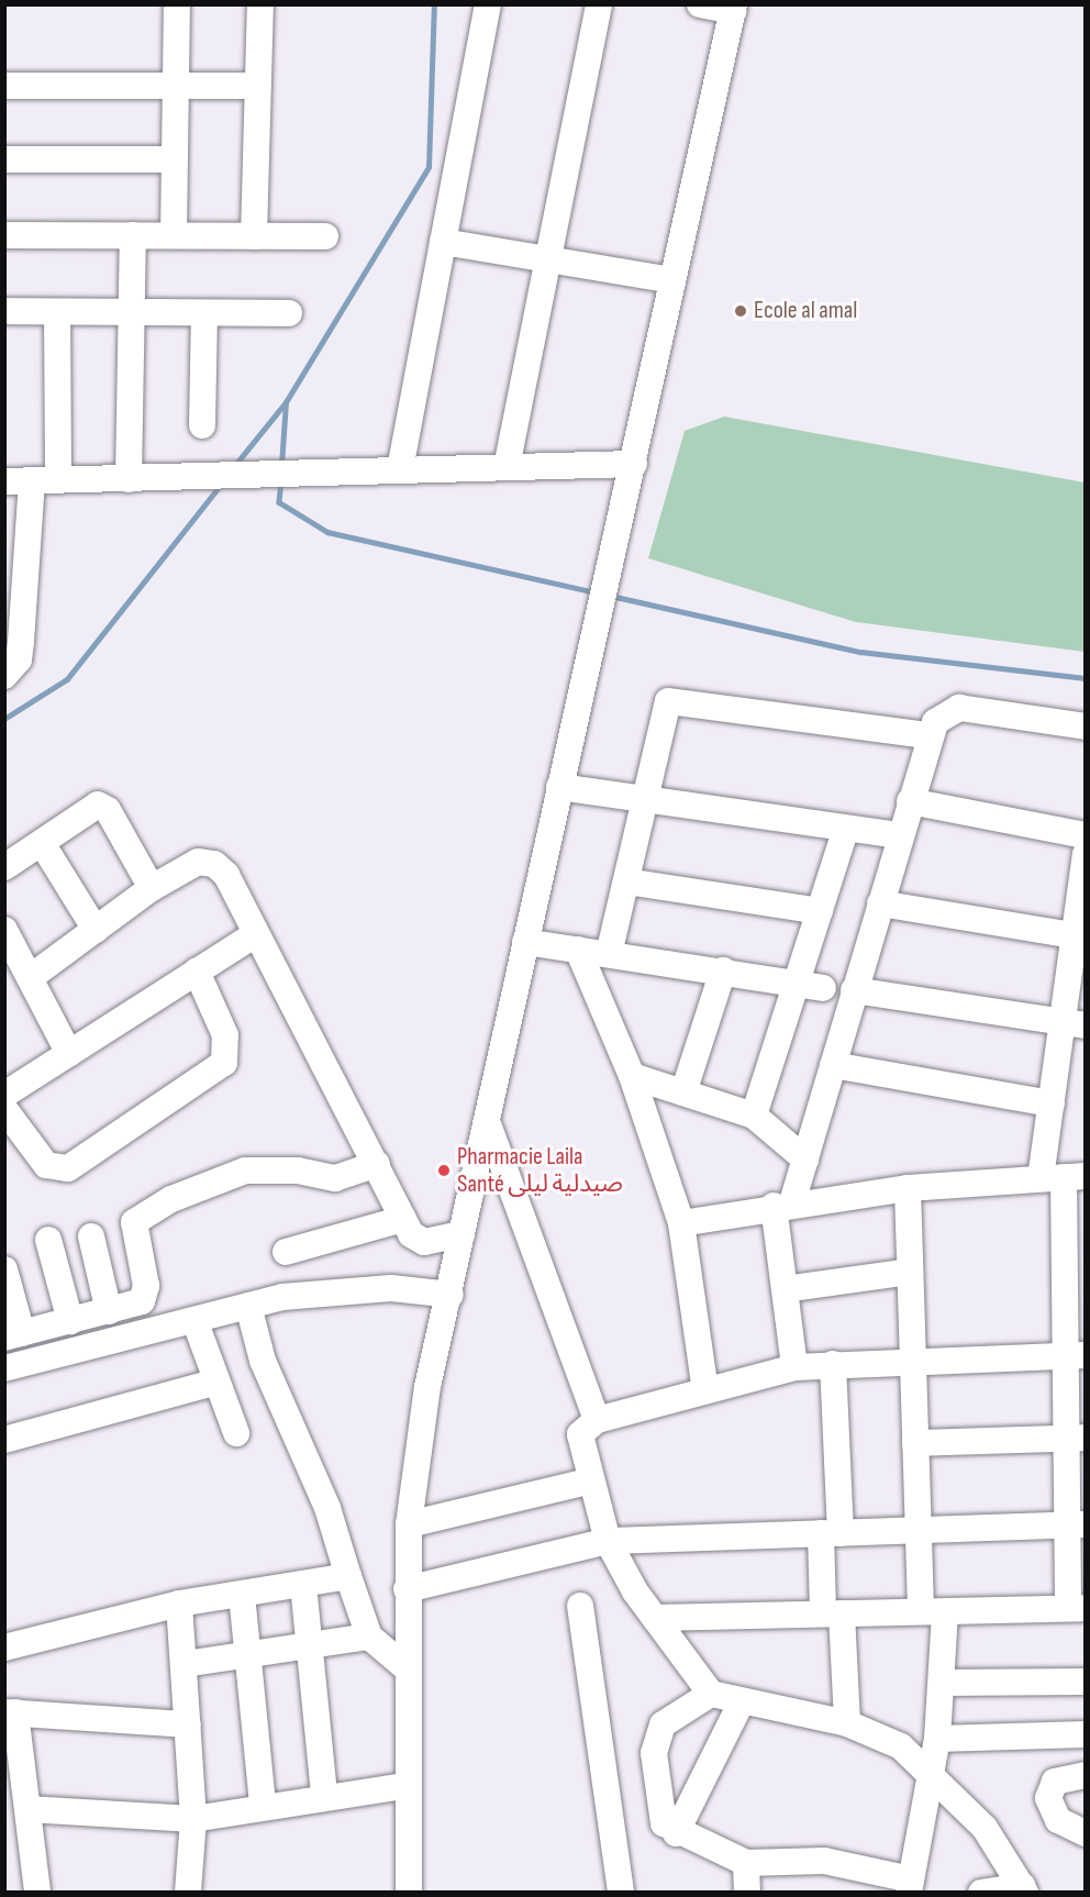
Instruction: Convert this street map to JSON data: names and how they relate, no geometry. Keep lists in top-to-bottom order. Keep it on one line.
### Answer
{"places":["Ecole al amal","Pharmacie Laila Santé صيدلية ليلى"]}
